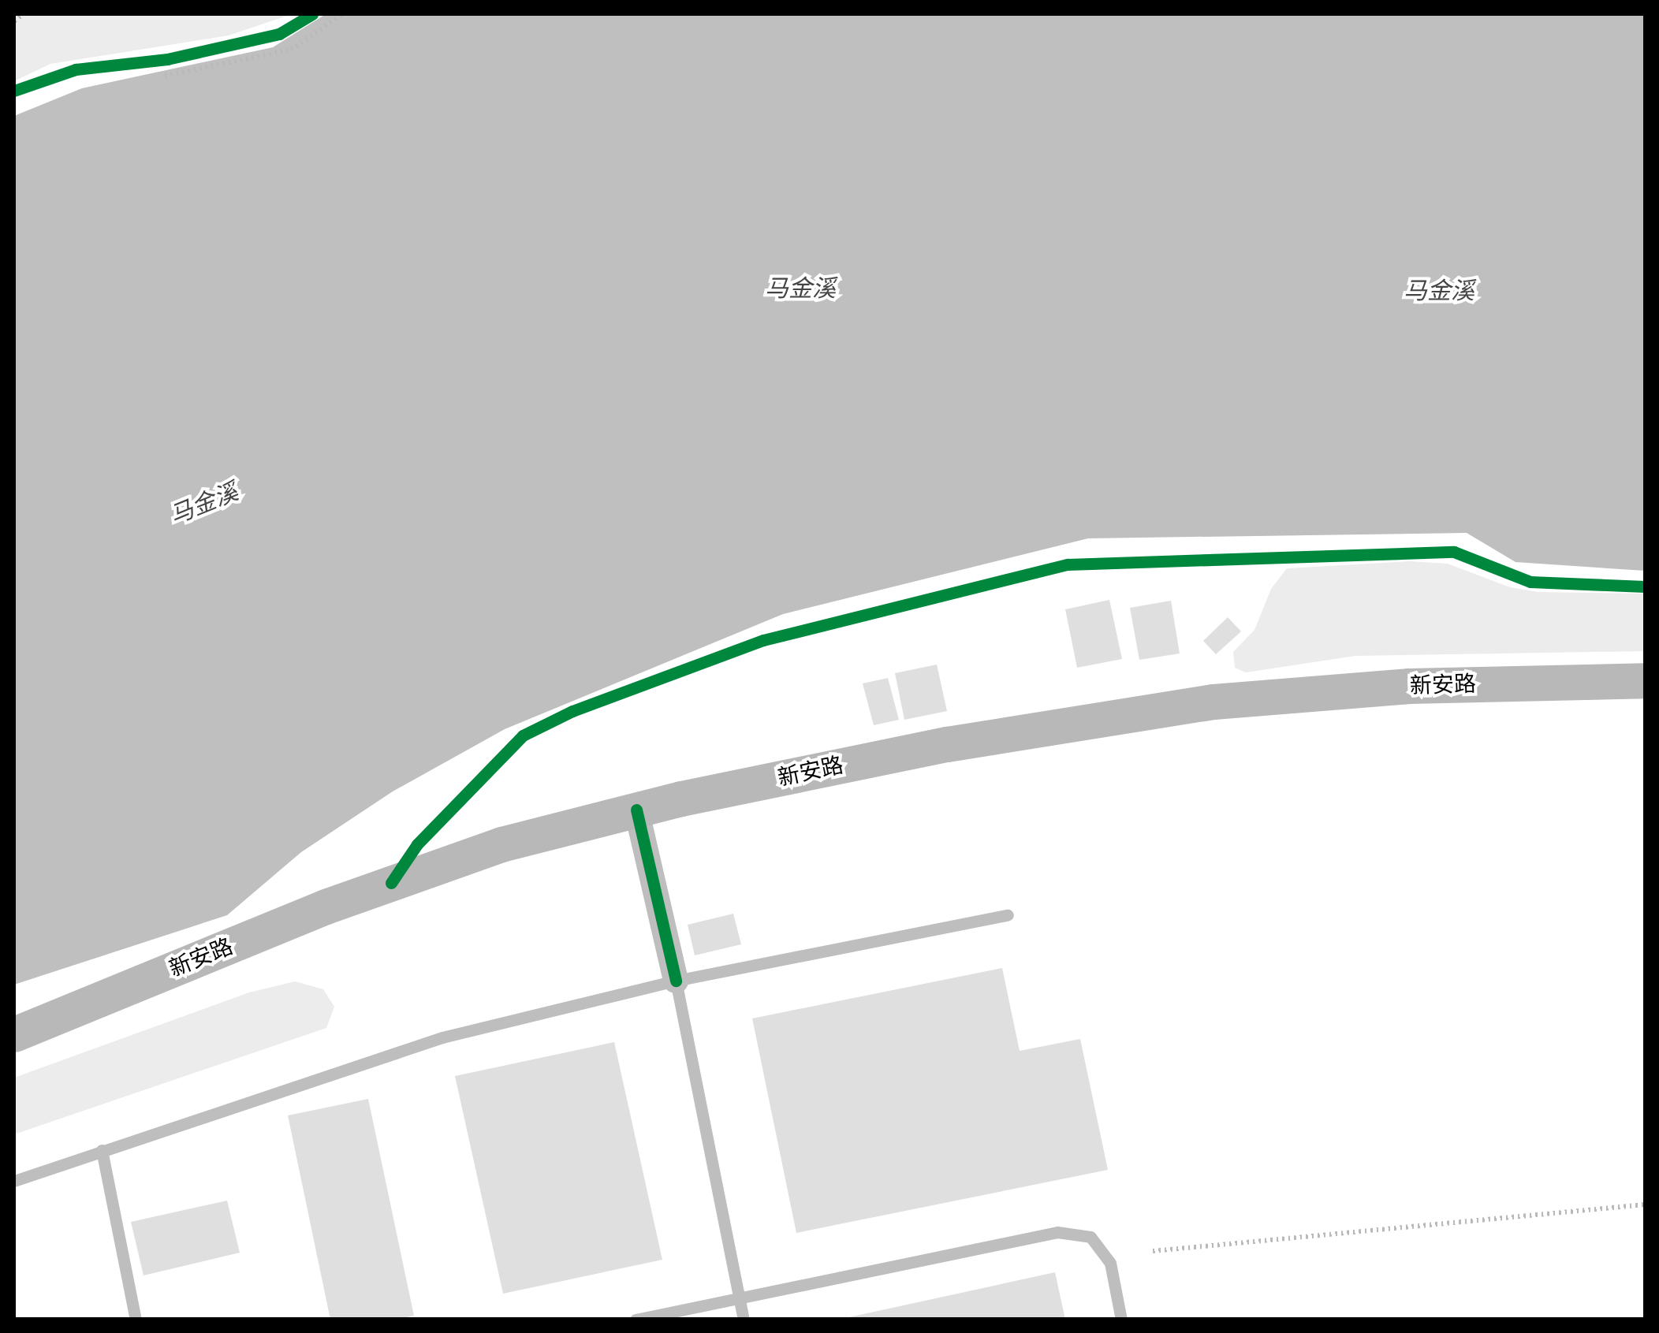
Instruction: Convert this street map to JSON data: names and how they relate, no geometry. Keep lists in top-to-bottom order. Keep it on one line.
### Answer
{"streets":{"main road":["新安路"]},"water":["马金溪"]}
